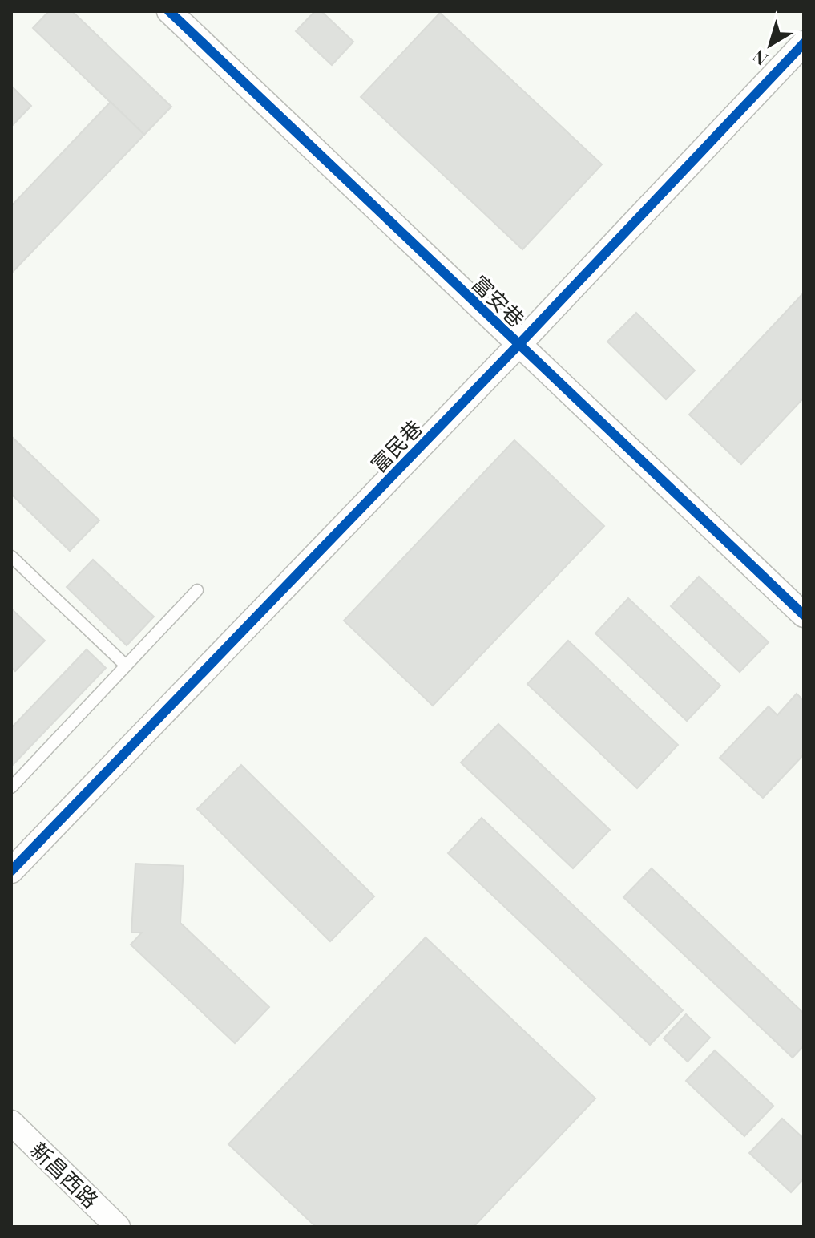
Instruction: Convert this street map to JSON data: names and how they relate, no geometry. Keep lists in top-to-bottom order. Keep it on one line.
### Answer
{"streets":{"street":["富安巷","富民巷","新昌西路"]},"crossings":[["富安巷","富民巷"]],"north":"bottom left"}
